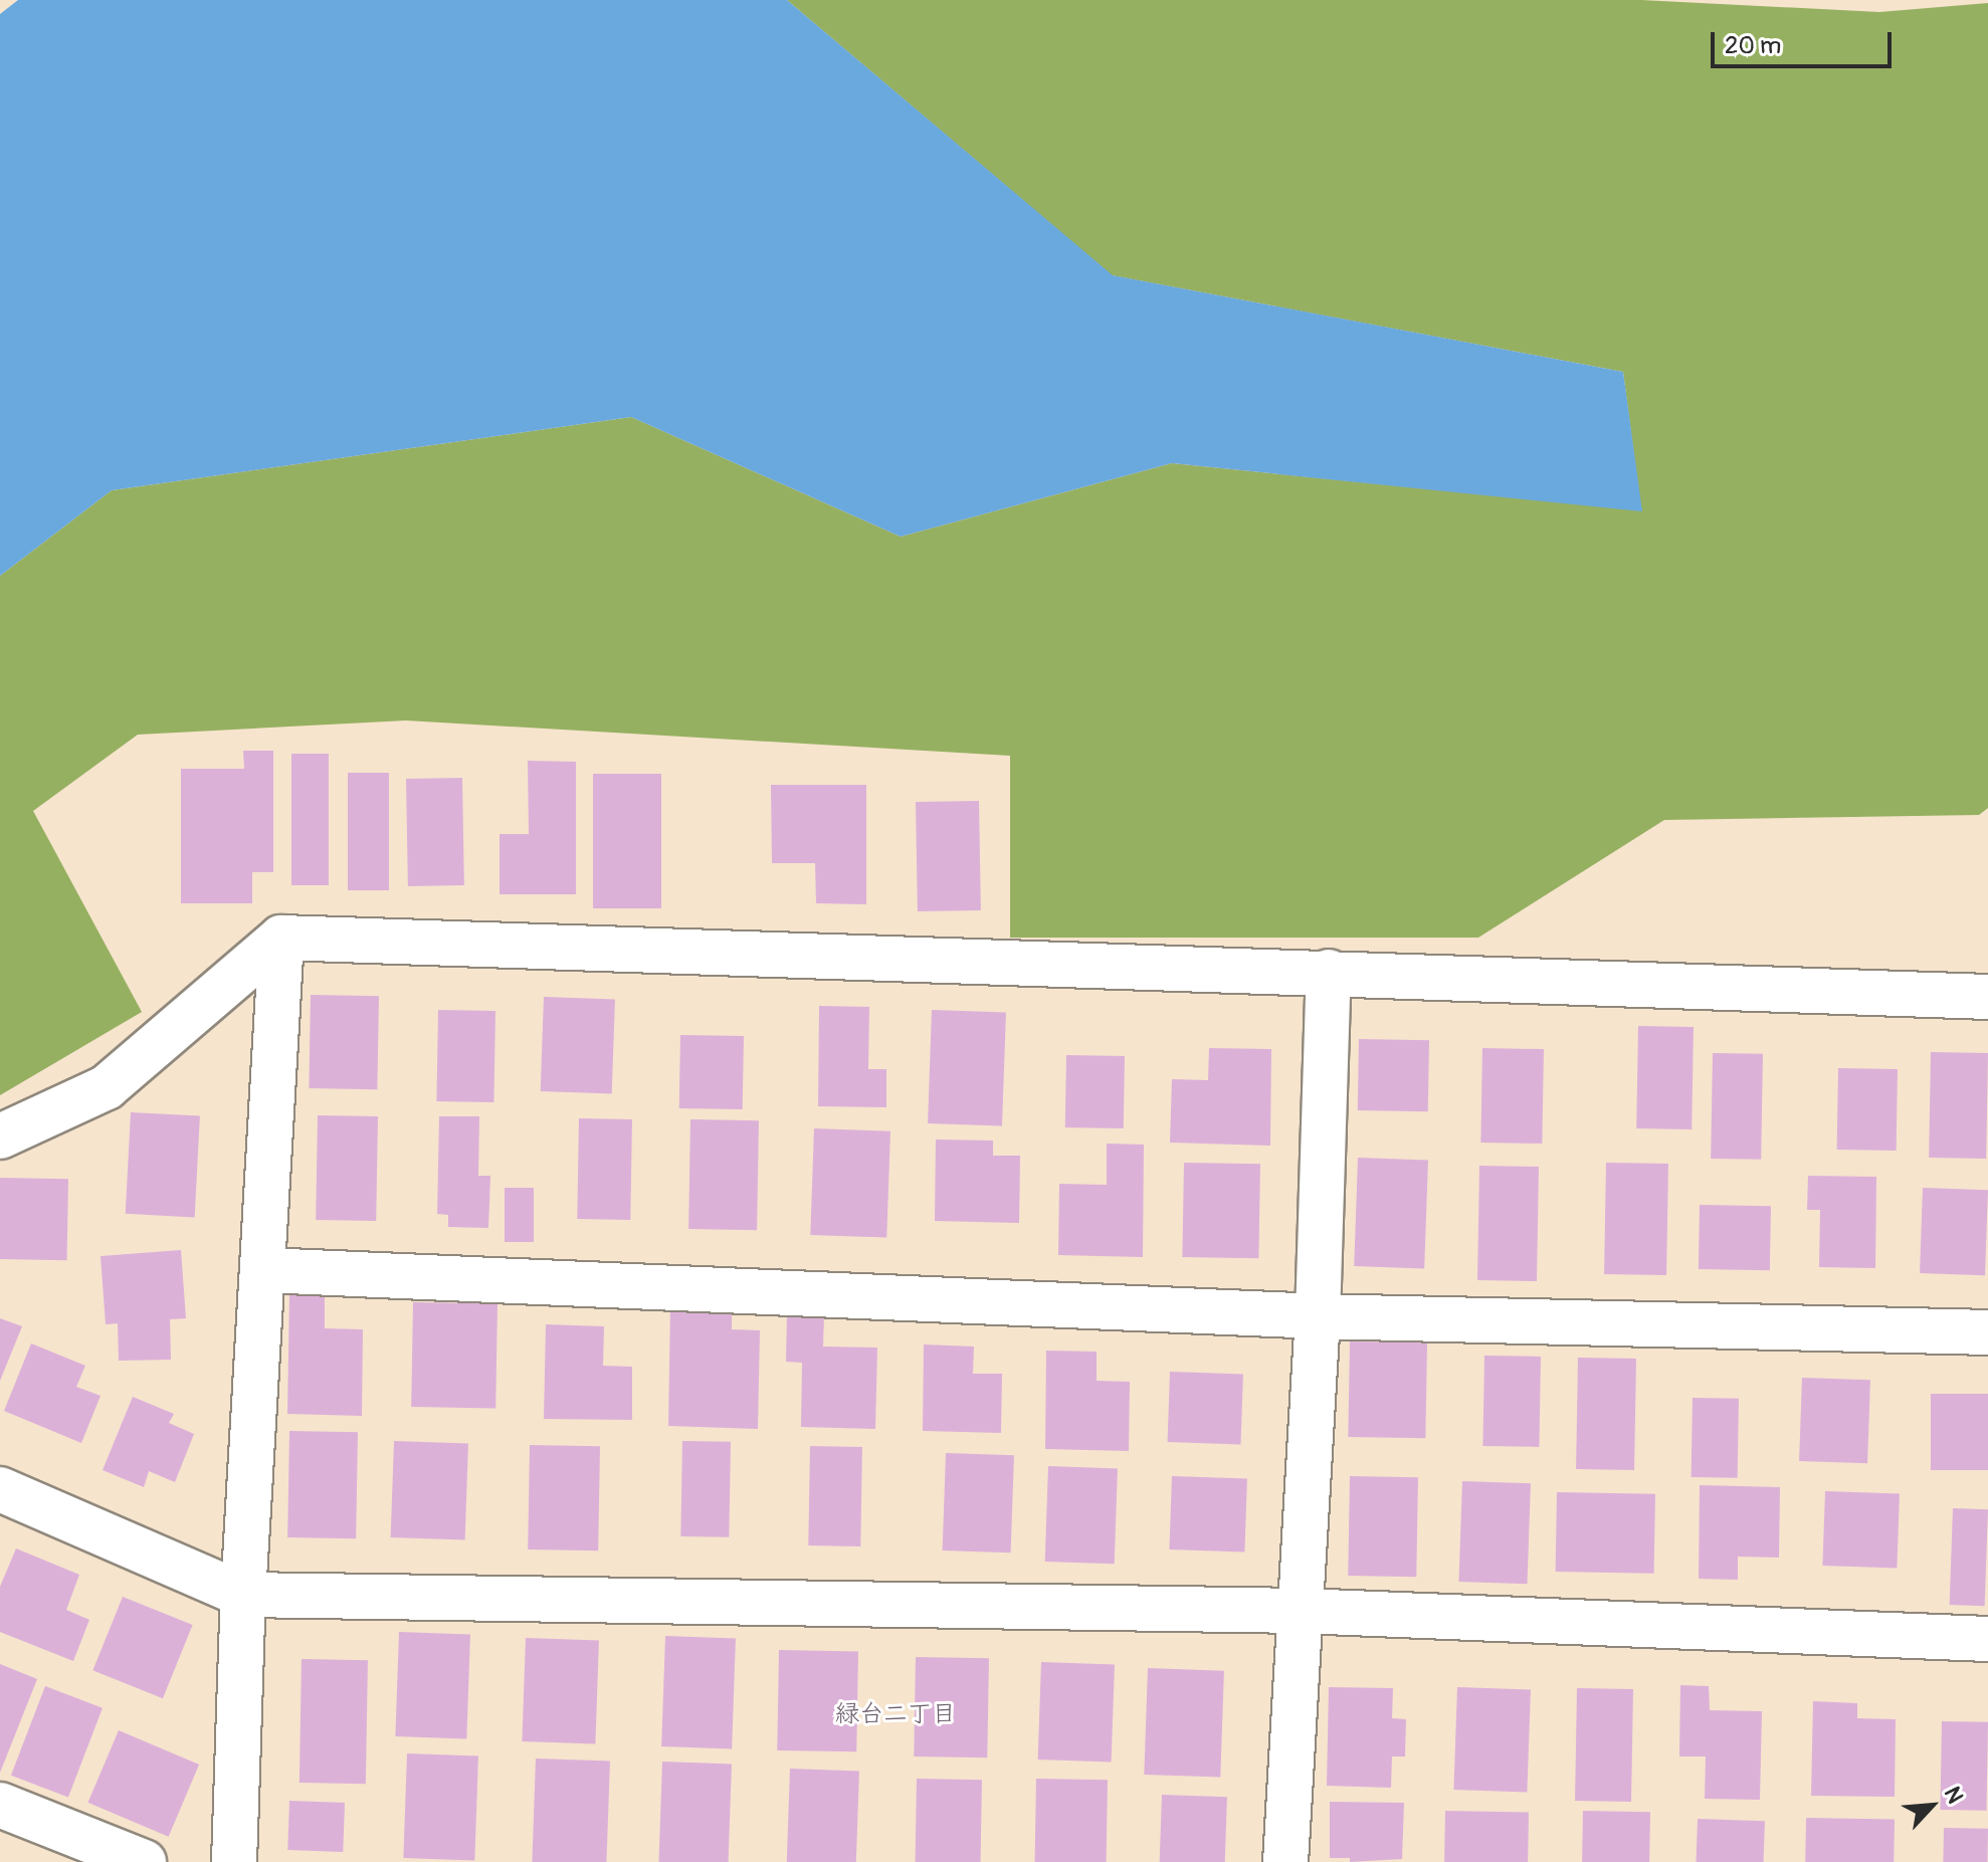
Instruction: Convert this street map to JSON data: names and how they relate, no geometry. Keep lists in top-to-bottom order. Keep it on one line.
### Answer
{"districts":["緑台二丁目"],"scale_bar":"20 m","north":"top right"}
